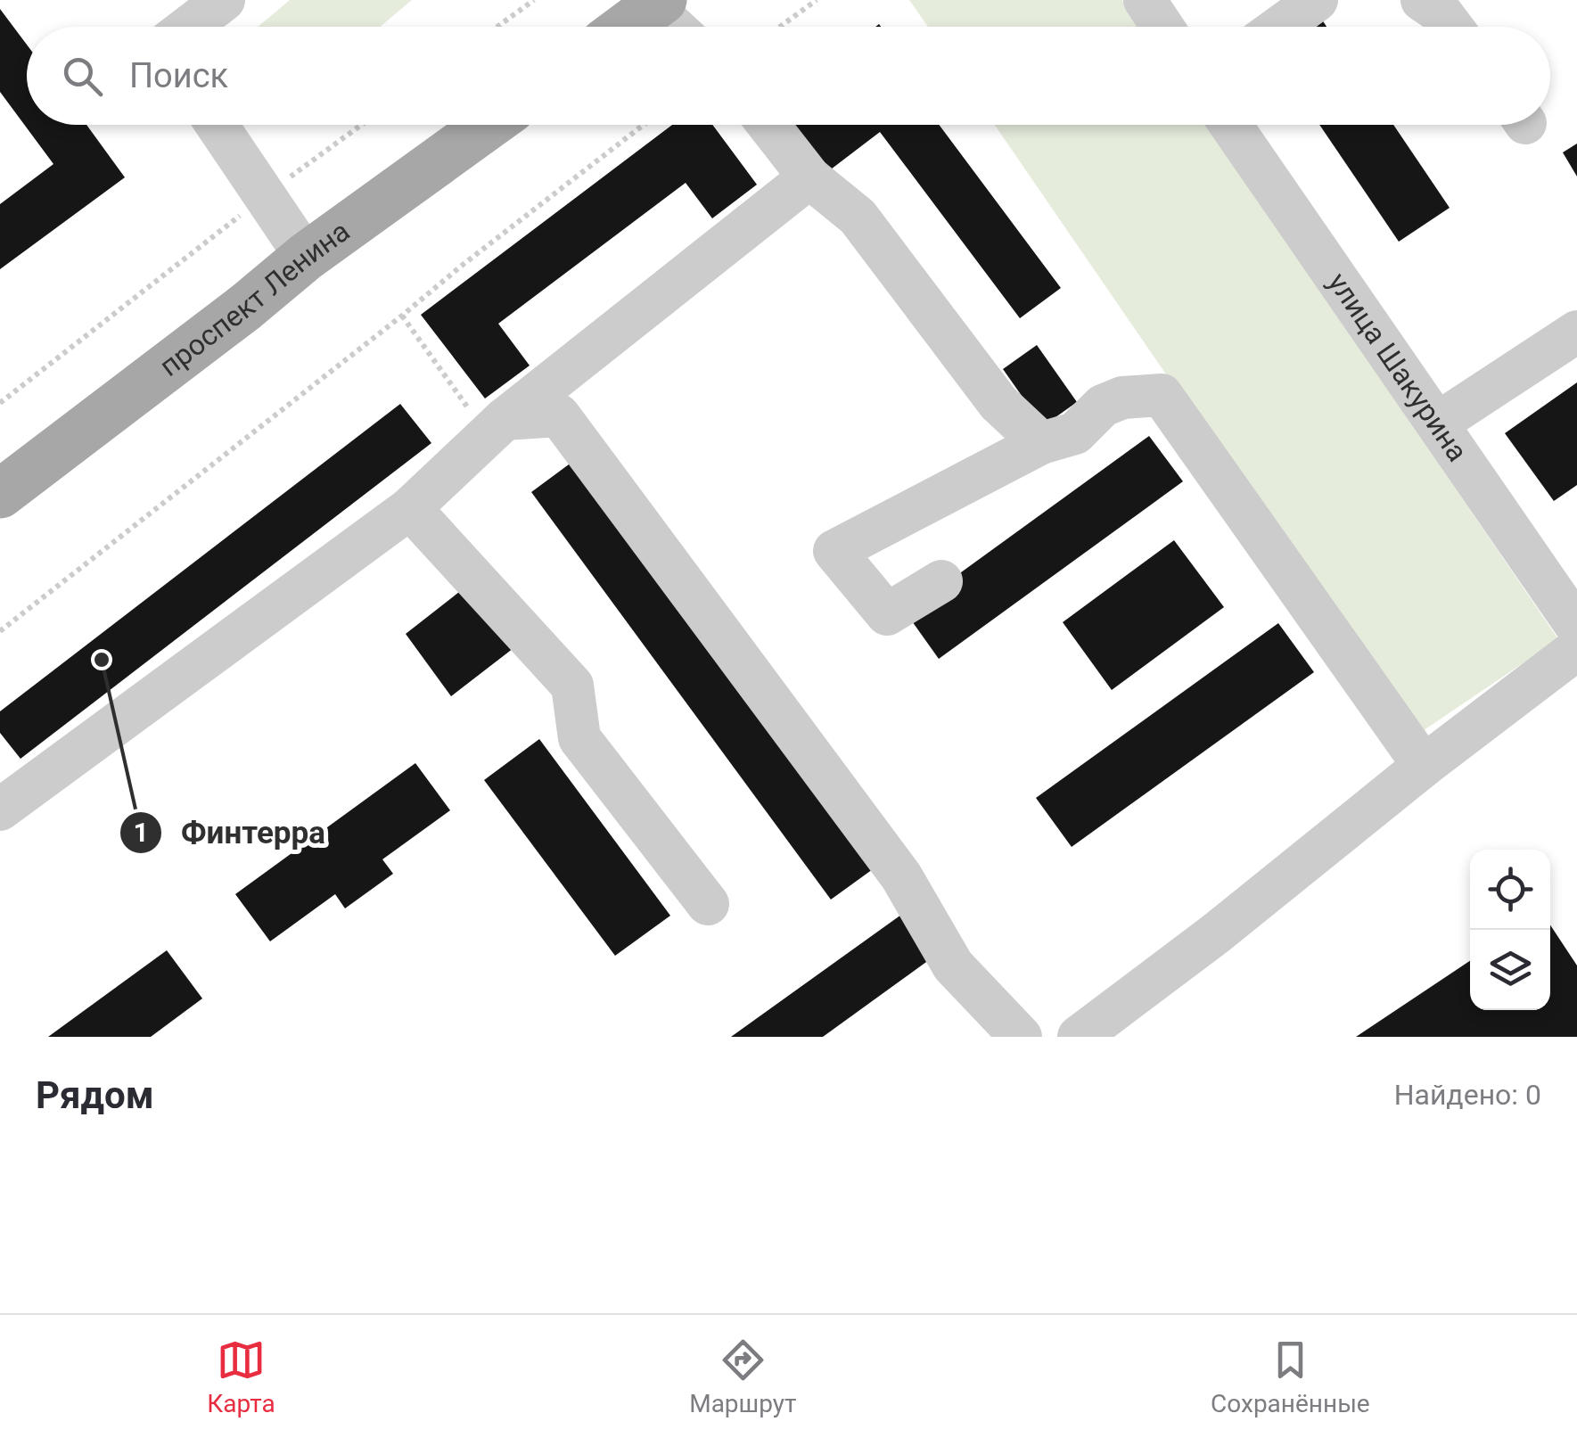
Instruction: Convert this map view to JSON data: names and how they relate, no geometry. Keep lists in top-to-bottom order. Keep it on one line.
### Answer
{"streets":{"main road":["проспект Ленина"],"street":["улица Шакурина"]},"places":["Финтерра"],"page":{"search":"Поиск","heading":["Рядом","Найдено: 0"],"nav":["Карта","Маршрут","Сохранённые"]}}
